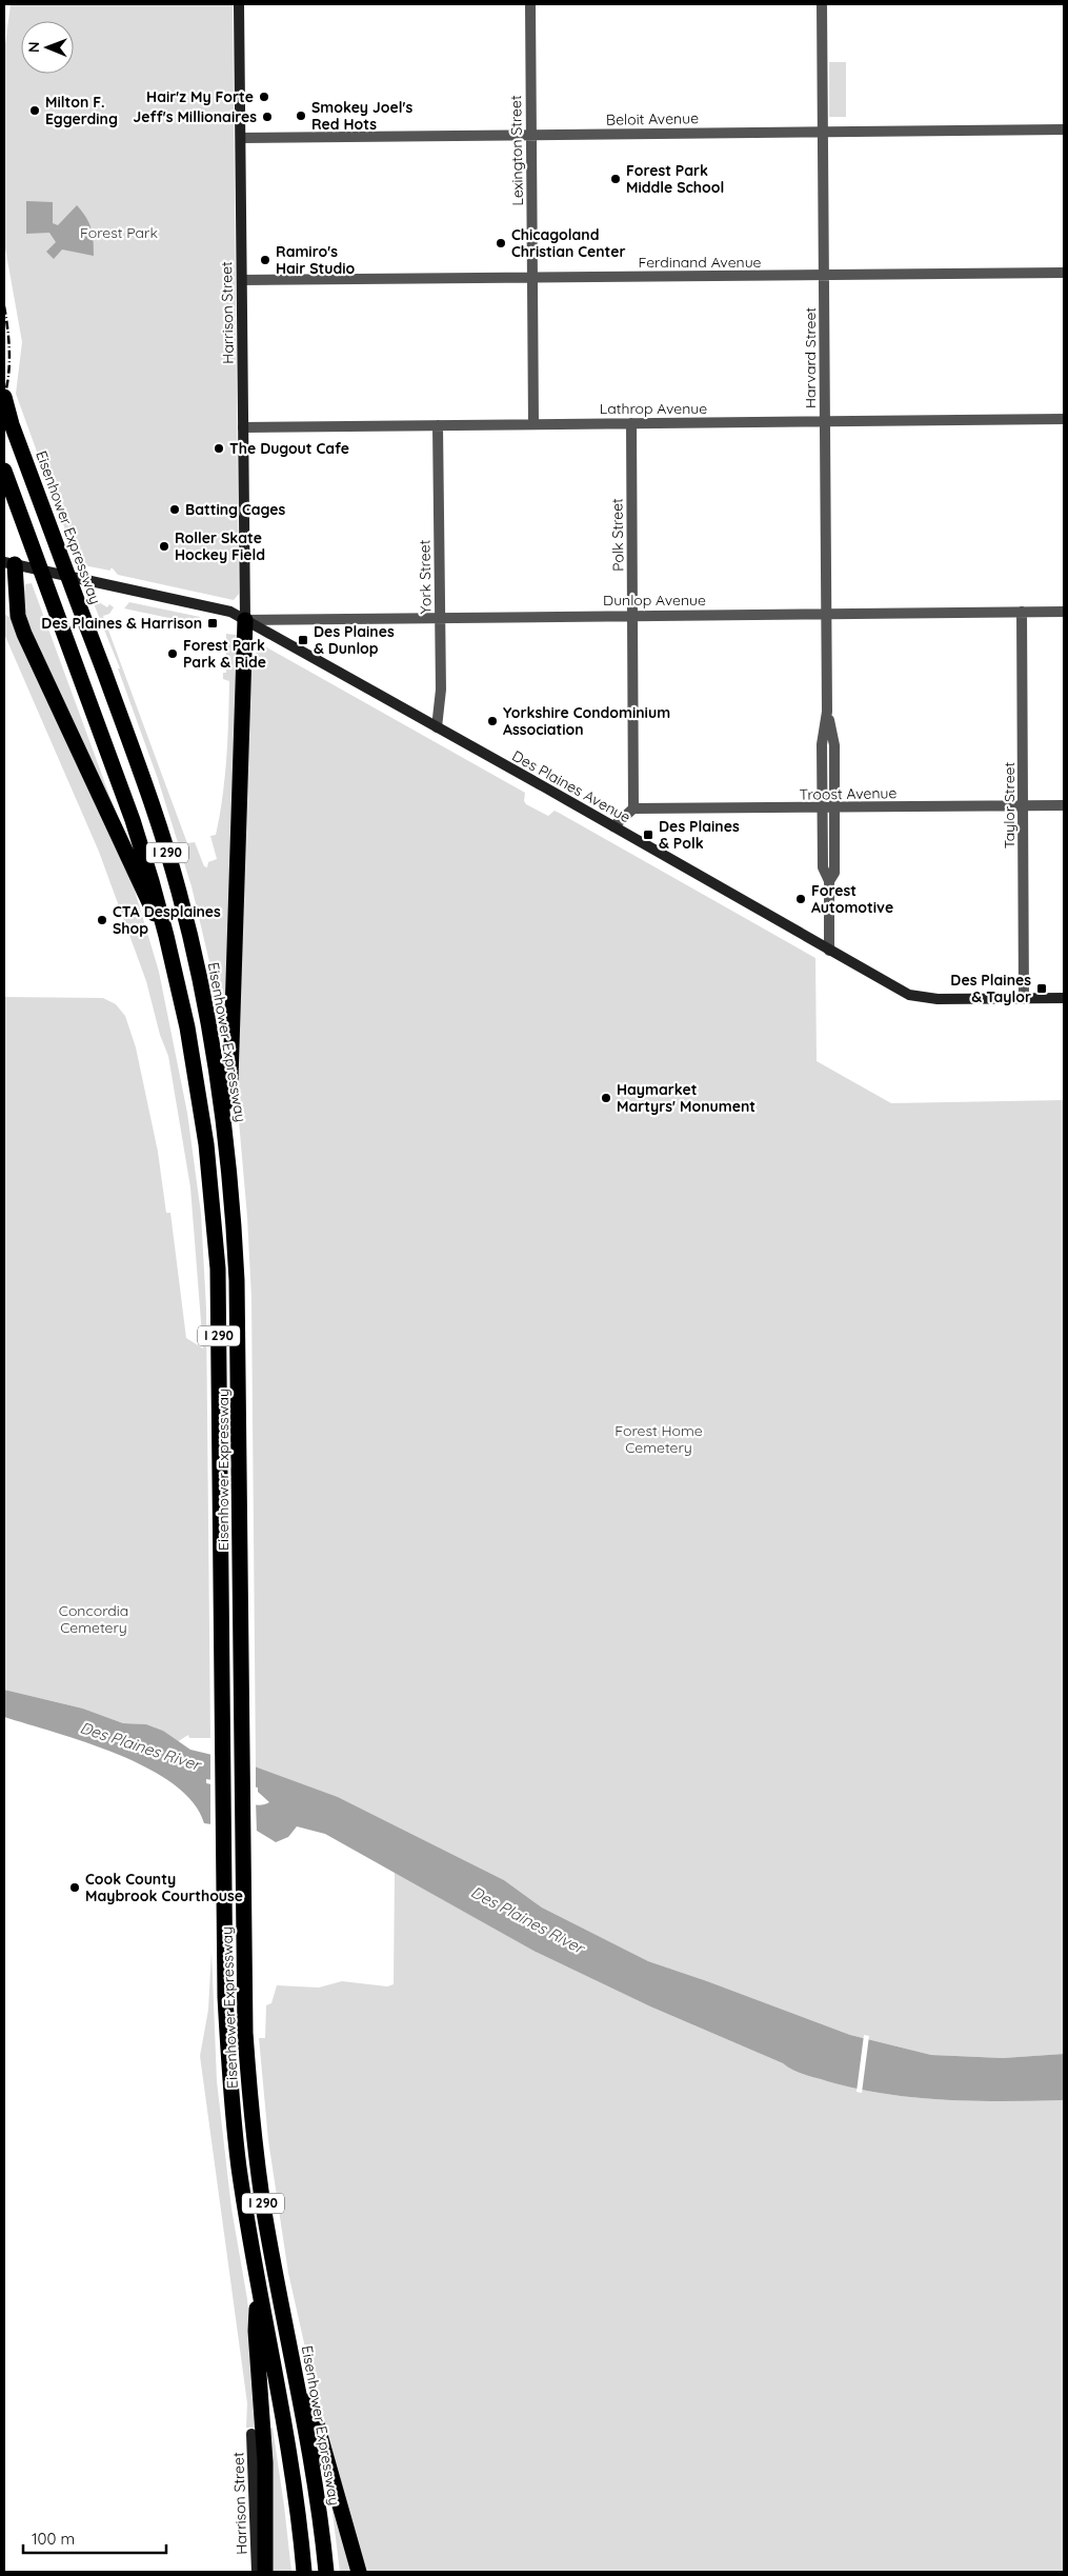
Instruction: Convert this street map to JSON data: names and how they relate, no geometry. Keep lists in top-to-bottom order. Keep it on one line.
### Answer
{"streets":{"highway":["Eisenhower Expressway","I 290"],"main road":["Harrison Street","Des Plaines Avenue"],"street":["Beloit Avenue","Lexington Street","Ferdinand Avenue","Harvard Street","Lathrop Avenue","Polk Street","York Street","Dunlop Avenue","Troost Avenue","Taylor Street"]},"crossings":[["Beloit Avenue","Lexington Street"],["Beloit Avenue","Harrison Street"],["Beloit Avenue","Harvard Street"],["Lexington Street","Ferdinand Avenue"],["Lexington Street","Lathrop Avenue"],["Ferdinand Avenue","Harrison Street"],["Ferdinand Avenue","Harvard Street"],["Harrison Street","Lathrop Avenue"],["Harrison Street","Dunlop Avenue"],["Harrison Street","Des Plaines Avenue"],["Harvard Street","Lathrop Avenue"],["Harvard Street","Dunlop Avenue"],["Harvard Street","Des Plaines Avenue"],["Harvard Street","Troost Avenue"],["Lathrop Avenue","Polk Street"],["Lathrop Avenue","York Street"],["Polk Street","Dunlop Avenue"],["Polk Street","Troost Avenue"],["York Street","Dunlop Avenue"],["York Street","Des Plaines Avenue"],["Dunlop Avenue","Des Plaines Avenue"],["Dunlop Avenue","Taylor Street"],["Des Plaines Avenue","Taylor Street"],["Troost Avenue","Taylor Street"]],"water":["Des Plaines River"],"parks":["Forest Park","Forest Home Cemetery","Concordia Cemetery"],"places":{"other":["Hair'z My Forte","Milton F. Eggerding","Smokey Joel's Red Hots","Jeff's Millionaires","Forest Park Middle School","Chicagoland Christian Center","Ramiro's Hair Studio","The Dugout Cafe","Batting Cages","Roller Skate Hockey Field","Forest Park Park & Ride","Yorkshire Condominium Association","Forest Automotive","CTA Desplaines Shop","Haymarket Martyrs' Monument","Cook County Maybrook Courthouse"],"transit":["Des Plaines & Harrison","Des Plaines & Dunlop","Des Plaines & Polk","Des Plaines & Taylor"]},"scale_bar":"100 m","north":"left"}
